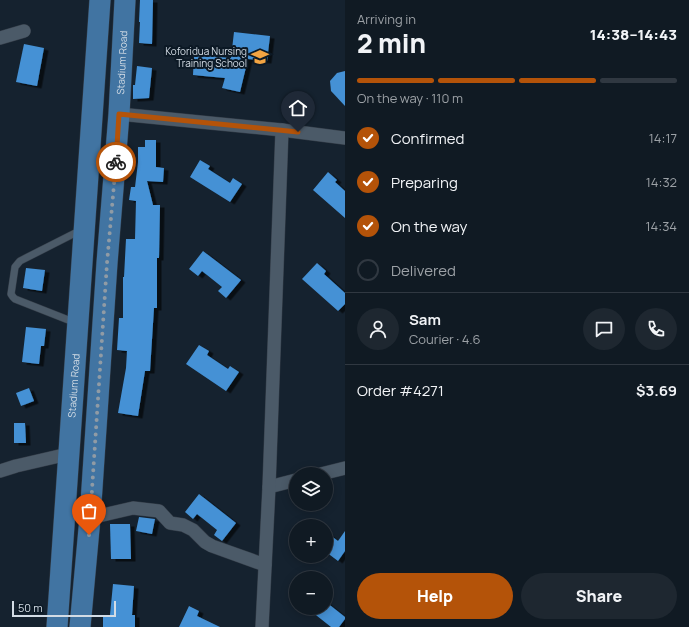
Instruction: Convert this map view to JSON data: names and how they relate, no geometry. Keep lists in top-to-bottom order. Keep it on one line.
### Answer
{"streets":{"main road":["Stadium Road"]},"places":{"school or university":["Koforidua Nursing Training School"]},"scale_bar":"50 m","page":{"heading":["2 min","Arriving in","14:38–14:43"],"panel":["Sam","Courier · 4.6","Order #4271","$3.69"],"bar":"On the way · 110 m","list":[["Confirmed","14:17"],["Preparing","14:32"],["On the way","14:34"],"Delivered"],"map_buttons":["+","−"],"buttons":["Help","Share"],"scale":"50 m"}}
